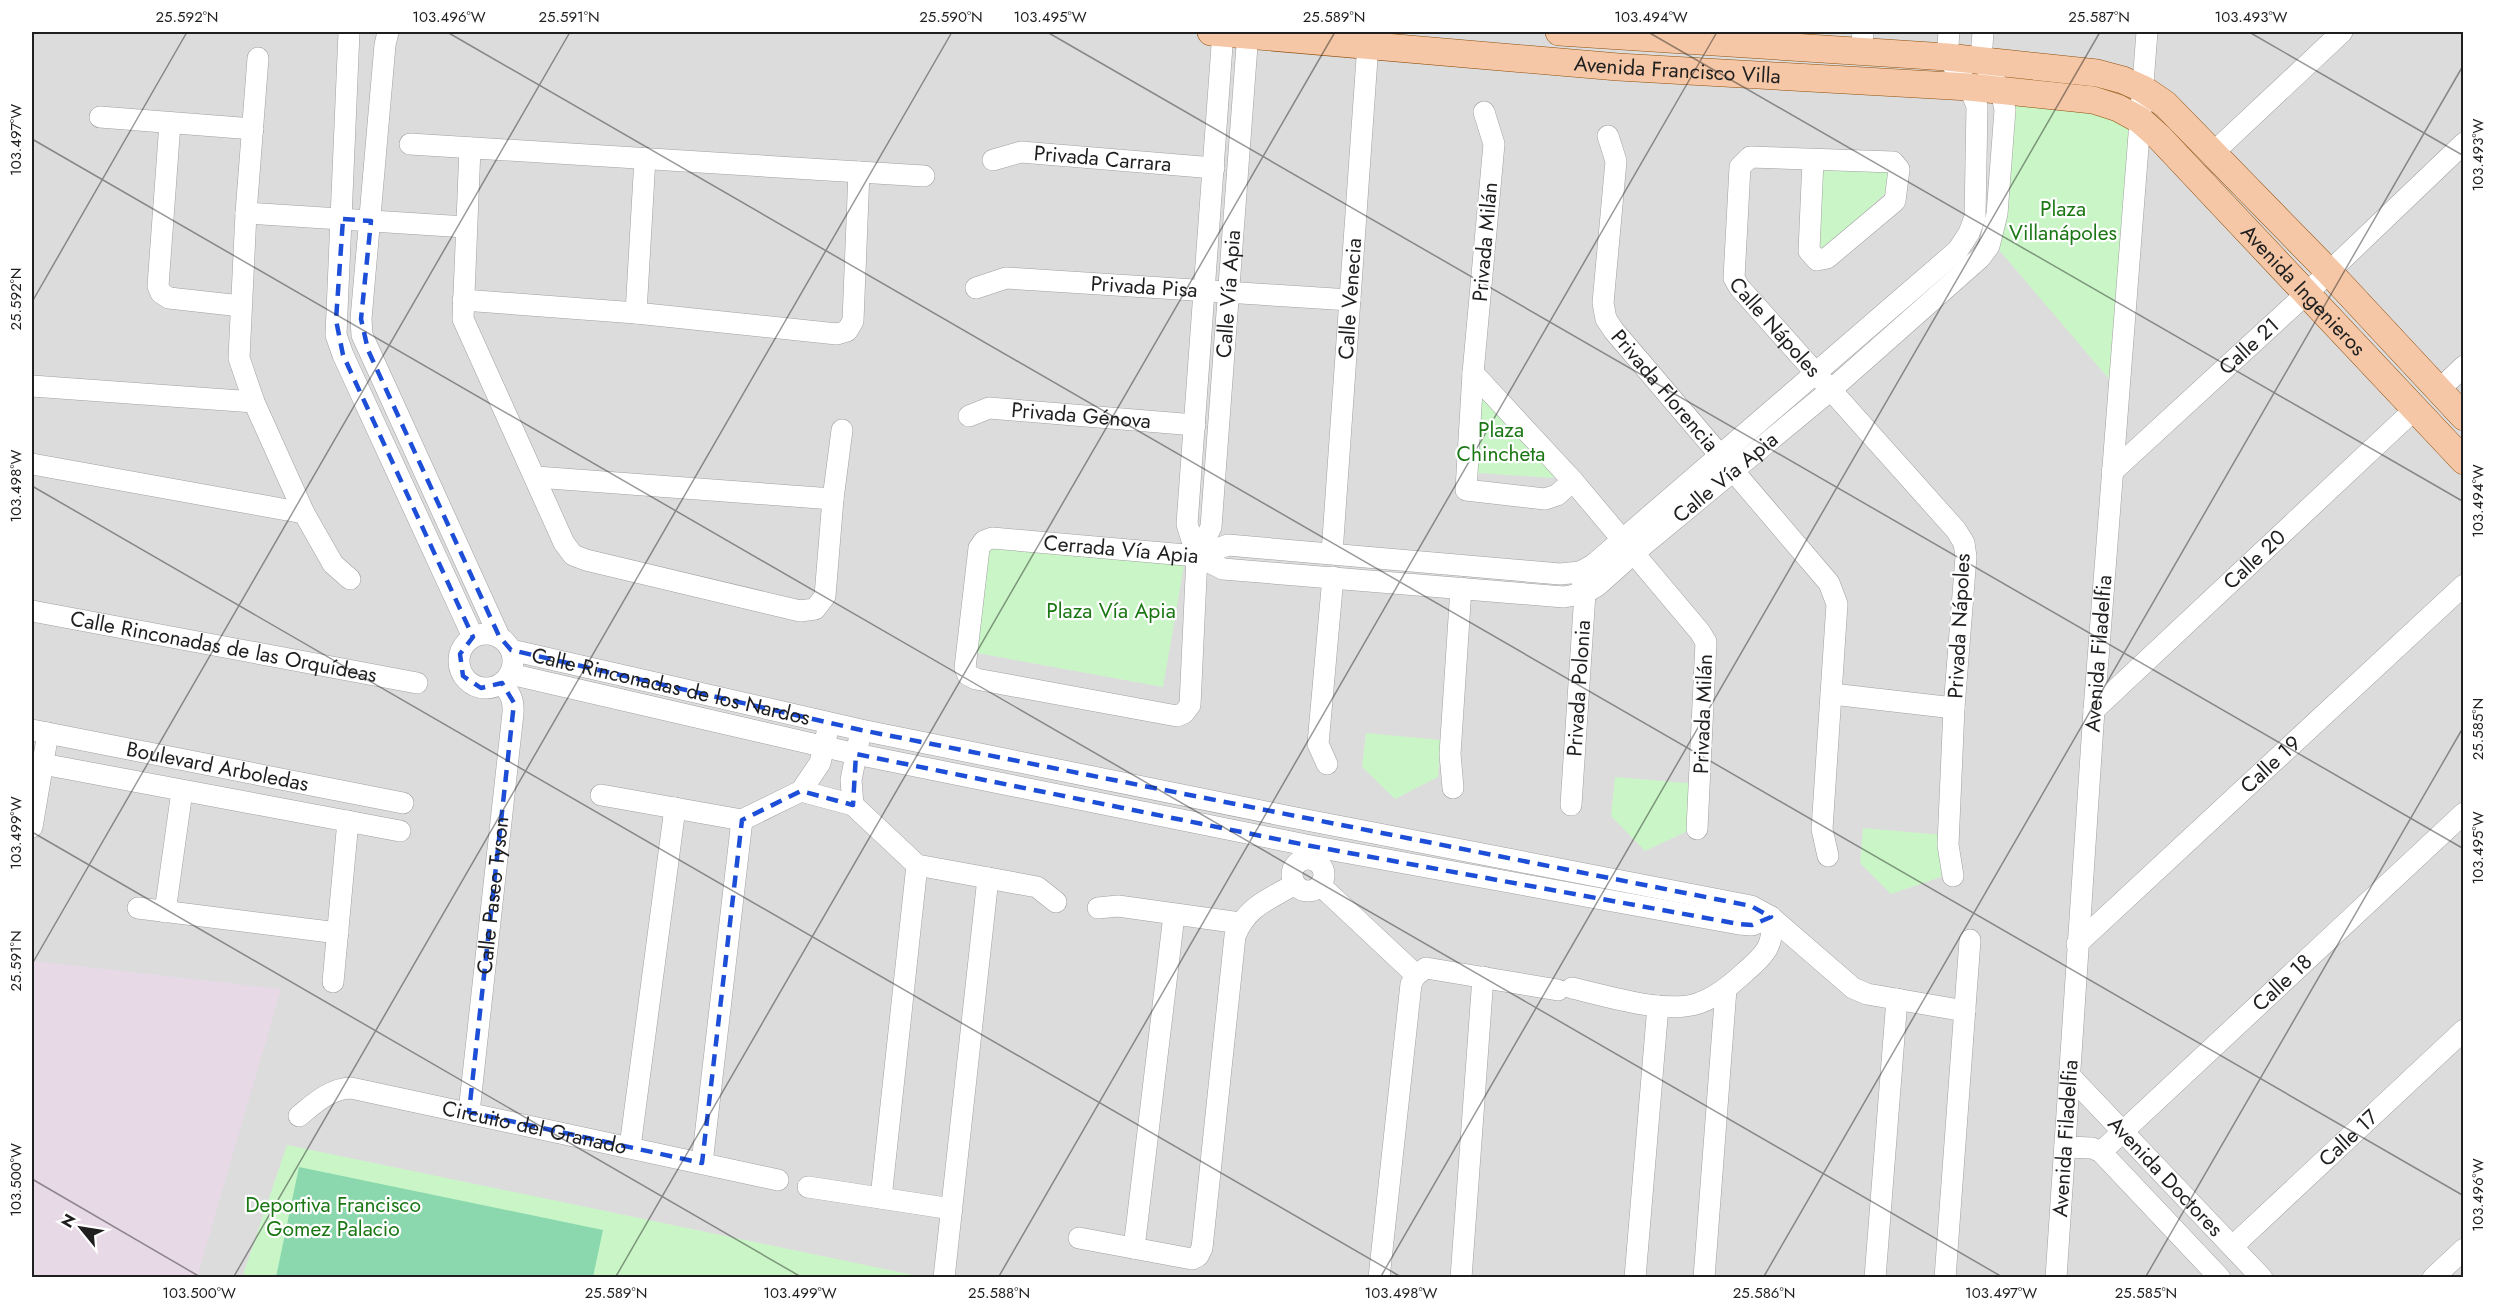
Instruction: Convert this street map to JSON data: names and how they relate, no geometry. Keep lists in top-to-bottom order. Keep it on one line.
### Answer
{"streets":{"main road":["Avenida Francisco Villa","Avenida Ingenieros"],"street":["Privada Carrara","Privada Milán","Privada Pisa","Calle Vía Apia","Calle Venecia","Calle Nápoles","Calle 21","Privada Florencia","Privada Génova","Cerrada Vía Apia","Calle 20","Privada Nápoles","Calle Rinconadas de las Orquídeas","Avenida Filadelfia","Calle Rinconadas de los Nardos","Privada Polonia","Calle 19","Boulevard Arboledas","Calle Paseo Tyson","Calle 18","Circuito del Granado","Calle 17","Avenida Doctores"]},"crossings":[["Avenida Francisco Villa","Avenida Ingenieros"],["Avenida Francisco Villa","Calle Vía Apia"],["Avenida Francisco Villa","Calle Venecia"],["Avenida Francisco Villa","Avenida Filadelfia"],["Privada Carrara","Calle Vía Apia"],["Privada Milán","Calle Vía Apia"],["Privada Pisa","Calle Vía Apia"],["Privada Pisa","Calle Venecia"],["Avenida Ingenieros","Calle 21"],["Avenida Ingenieros","Calle 20"],["Avenida Ingenieros","Avenida Filadelfia"],["Calle Vía Apia","Calle Nápoles"],["Calle Vía Apia","Privada Florencia"],["Calle Vía Apia","Privada Génova"],["Calle Vía Apia","Cerrada Vía Apia"],["Calle Vía Apia","Privada Nápoles"],["Calle Vía Apia","Privada Polonia"],["Calle Nápoles","Privada Nápoles"],["Calle 21","Avenida Filadelfia"],["Calle 20","Avenida Filadelfia"],["Avenida Filadelfia","Calle 19"],["Avenida Filadelfia","Avenida Doctores"],["Calle Rinconadas de los Nardos","Calle Paseo Tyson"],["Calle Paseo Tyson","Circuito del Granado"],["Calle 18","Avenida Doctores"],["Calle 17","Avenida Doctores"]],"parks":["Plaza Villanápoles","Plaza Chincheta","Plaza Vía Apia","Deportiva Francisco Gomez Palacio"],"north":"top left","coordinates":["25.592°N","103.496°W","25.591°N","25.590°N","103.495°W","25.589°N","103.494°W","25.587°N","103.493°W","103.497°W","103.498°W","25.585°N","103.499°W","103.500°W","25.588°N","25.586°N"]}
